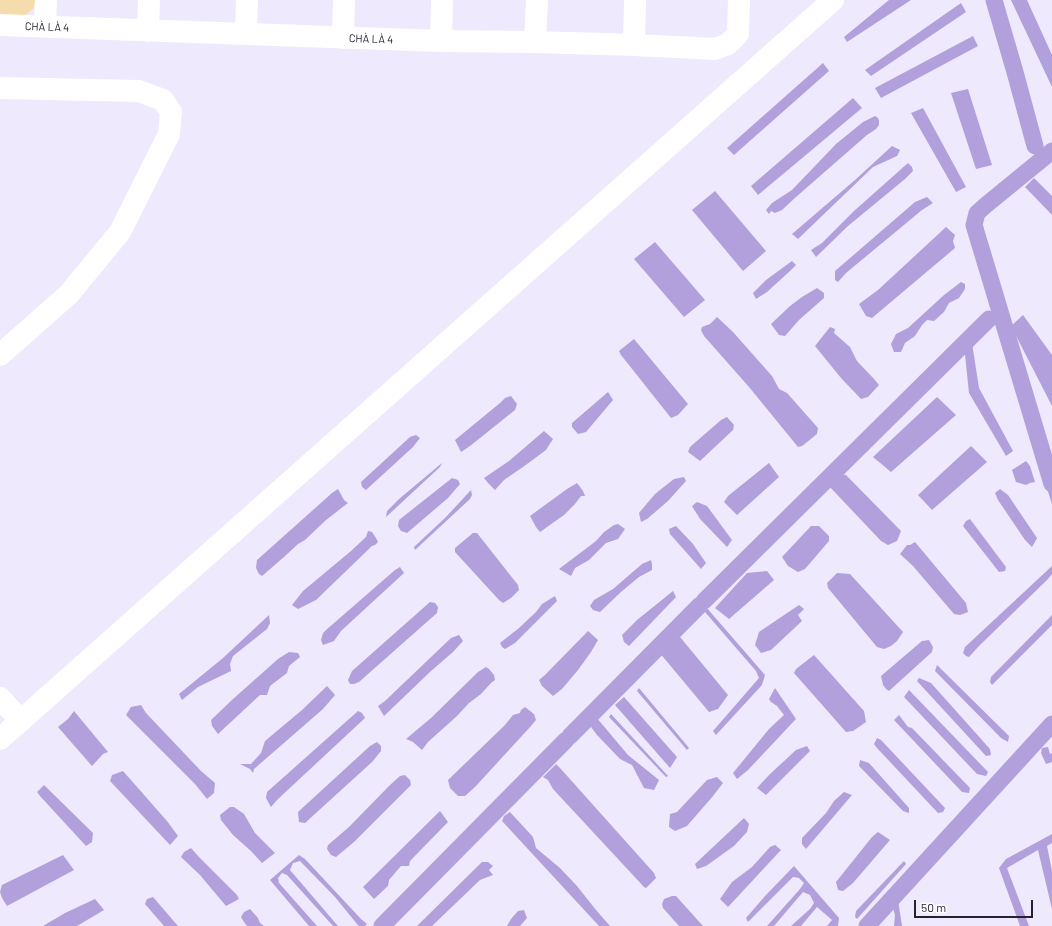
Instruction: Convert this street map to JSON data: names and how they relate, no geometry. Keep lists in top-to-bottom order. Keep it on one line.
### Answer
{"streets":{"street":["CHÀ LÀ 4"]},"scale_bar":"50 m"}
